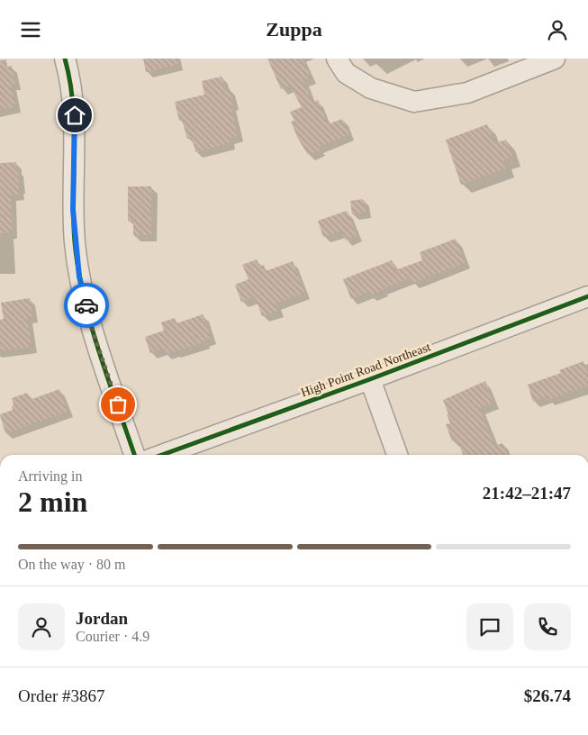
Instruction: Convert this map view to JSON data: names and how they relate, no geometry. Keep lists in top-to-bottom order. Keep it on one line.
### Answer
{"streets":{"street":["High Point Road Northeast"]},"page":{"header":"Zuppa","heading":["2 min","Arriving in","21:42–21:47"],"panel":["Jordan","Courier · 4.9","Order #3867","$26.74"],"bar":"On the way · 80 m"}}
